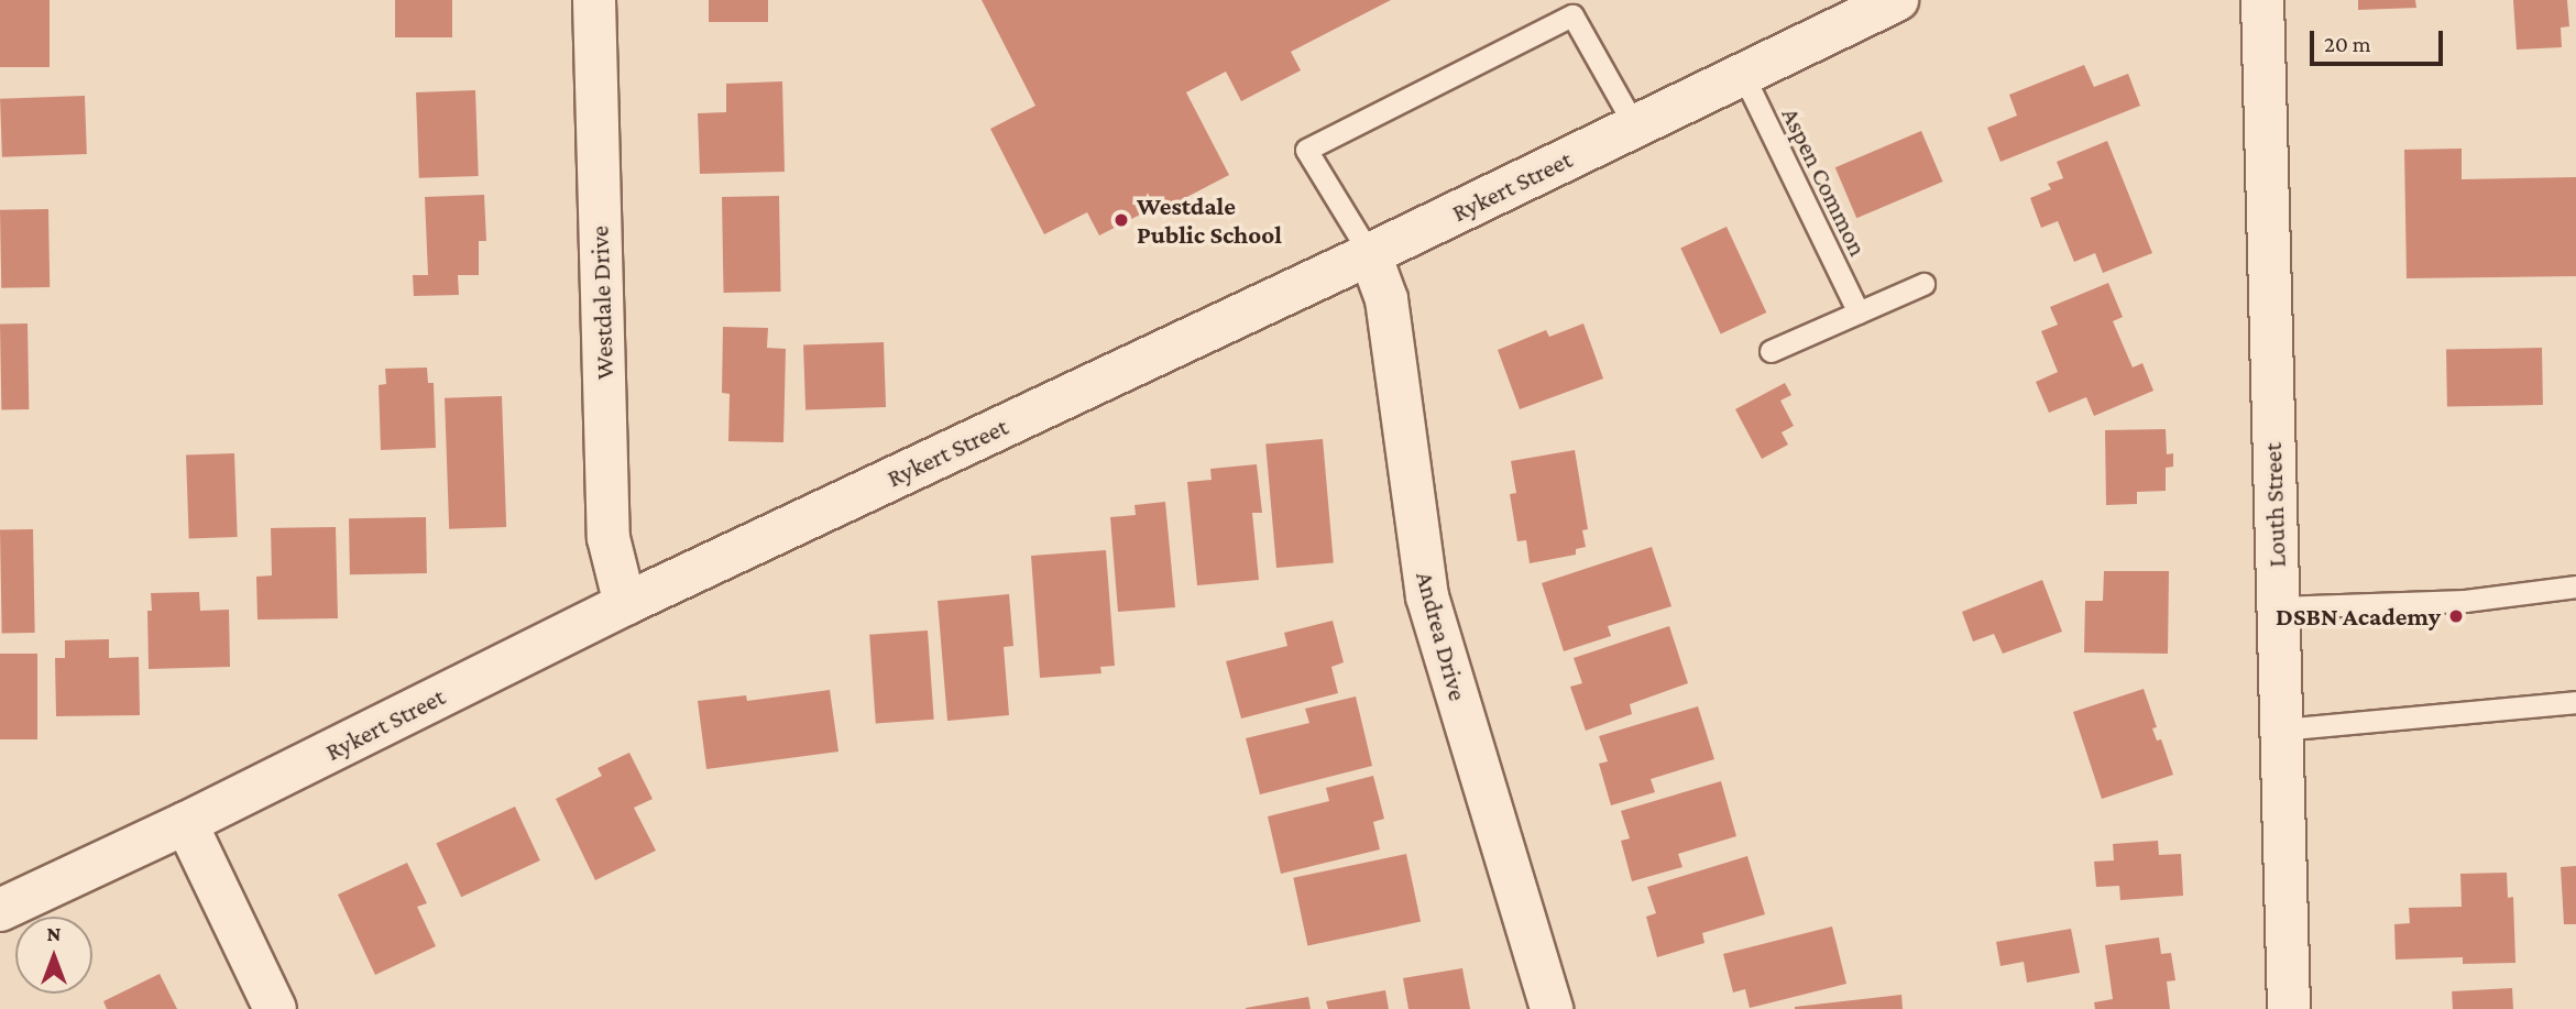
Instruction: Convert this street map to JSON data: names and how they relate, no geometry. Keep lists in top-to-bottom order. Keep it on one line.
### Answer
{"streets":{"street":["Rykert Street","Westdale Drive","Louth Street","Andrea Drive"],"lane":["Aspen Common"]},"crossings":[["Aspen Common","Rykert Street"],["Rykert Street","Westdale Drive"],["Rykert Street","Andrea Drive"]],"places":["Westdale Public School","DSBN Academy"],"scale_bar":"20 m","north":"top"}
